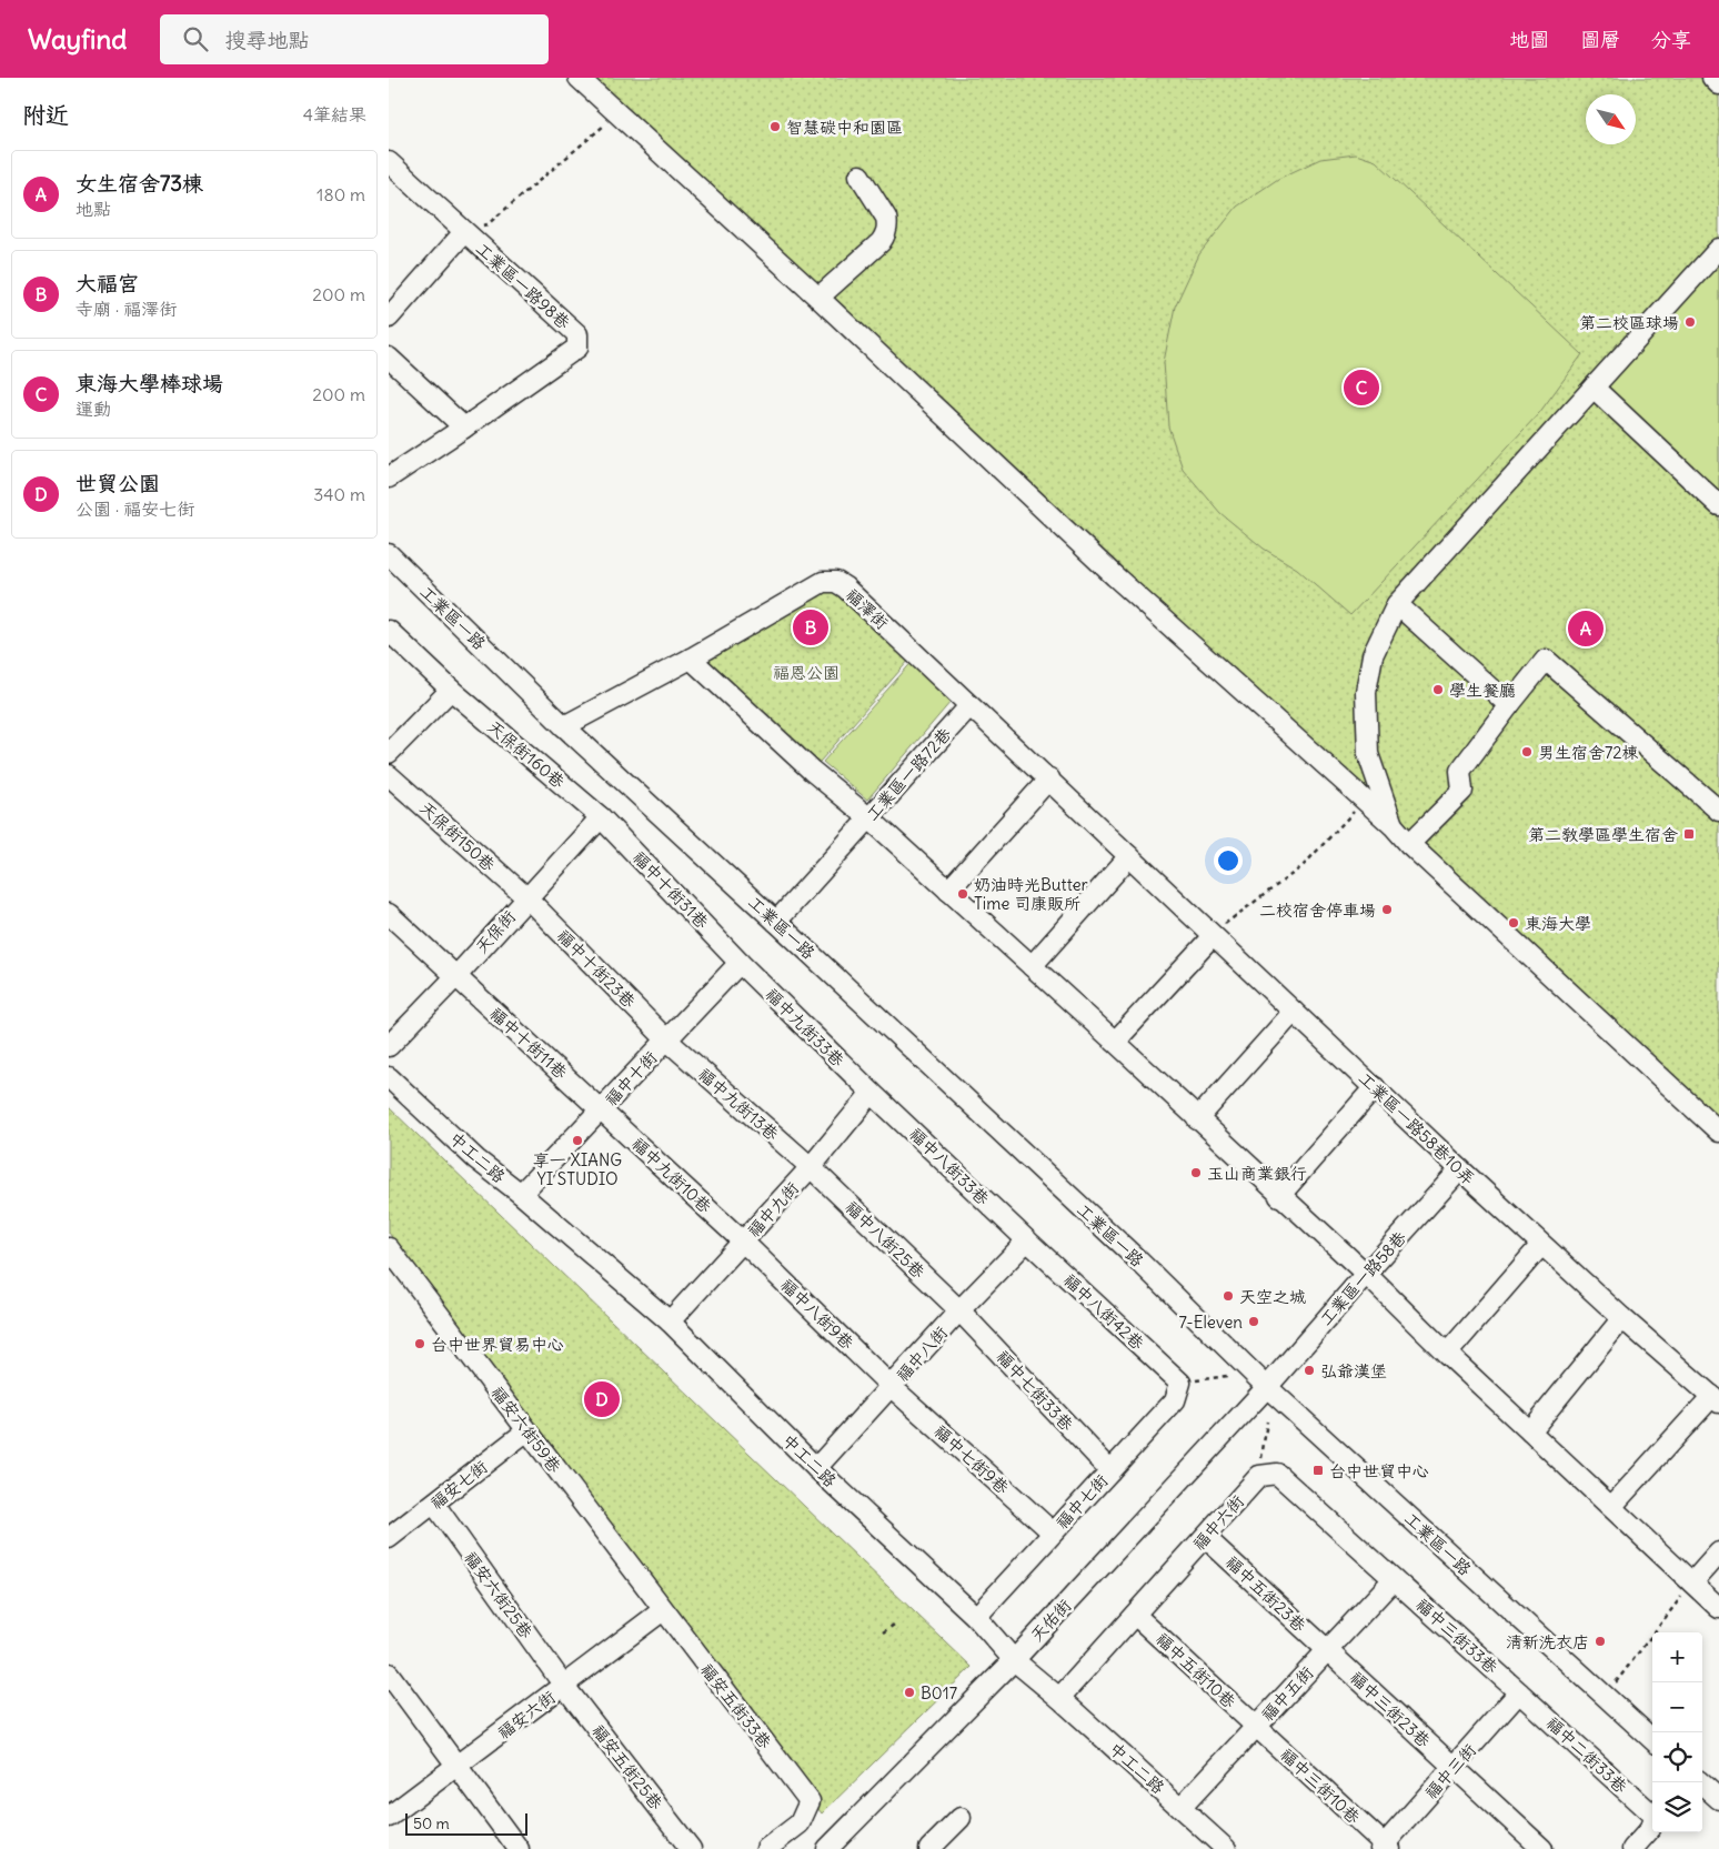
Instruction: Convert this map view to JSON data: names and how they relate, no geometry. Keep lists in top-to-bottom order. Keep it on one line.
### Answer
{"streets":{"street":["工業區一路98巷","福澤街","工業區一路","天保街160巷","工業區一路72巷","天保街150巷","福中十街31巷","天保街","福中十街23巷","福中九街33巷","福中十街11巷","福中十街","福中九街13巷","工業區一路58巷10弄","中工二路","福中八街33巷","福中九街10巷","福中九街","福中八街25巷","工業區一路58巷","福中八街42巷","福中八街9巷","福中八街","福中七街33巷","福安六街59巷","福中七街9巷","福安七街","福中七街","福中六街","福中五街23巷","福安六街25巷","天佑街","福中三街33巷","福中五街10巷","福中五街","福安五街33巷","福中三街23巷","福安六街","福中二街33巷","福安五街25巷","福中三街","福中三街10巷"]},"crossings":[["福澤街","工業區一路72巷"],["工業區一路","工業區一路72巷"],["工業區一路","工業區一路58巷"],["工業區一路","天佑街"],["天保街160巷","福中十街31巷"],["天保街160巷","天保街"],["天保街150巷","天保街"],["天保街150巷","福中十街23巷"],["福中十街31巷","天保街"],["福中十街31巷","福中九街33巷"],["福中十街31巷","福中十街"],["天保街","福中十街23巷"],["天保街","福中十街11巷"],["福中十街23巷","福中十街"],["福中十街23巷","福中九街13巷"],["福中九街33巷","福中十街"],["福中九街33巷","福中八街33巷"],["福中九街33巷","福中九街"],["福中十街11巷","福中十街"],["福中十街11巷","福中九街10巷"],["福中十街","福中九街13巷"],["福中十街","中工二路"],["福中十街","福中九街10巷"],["福中九街13巷","福中九街"],["福中九街13巷","福中八街25巷"],["工業區一路58巷10弄","工業區一路58巷"],["中工二路","福中九街"],["中工二路","福中八街"],["中工二路","福中七街"],["中工二路","福中六街"],["中工二路","天佑街"],["中工二路","福中五街"],["福中八街33巷","福中九街"],["福中八街33巷","福中八街42巷"],["福中八街33巷","福中八街"],["福中九街10巷","福中九街"],["福中九街10巷","福中八街9巷"],["福中九街","福中八街25巷"],["福中九街","福中八街9巷"],["福中八街25巷","福中八街"],["福中八街25巷","福中七街33巷"],["工業區一路58巷","天佑街"],["福中八街42巷","福中八街"],["福中八街42巷","福中七街"],["福中八街9巷","福中八街"],["福中八街9巷","福中七街9巷"],["福中八街","福中七街33巷"],["福中八街","福中七街9巷"],["福中七街33巷","福中七街"],["福安六街59巷","福安七街"],["福安六街59巷","福安五街33巷"],["福安六街59巷","福安六街"],["福中七街9巷","福中七街"],["福安七街","福安六街25巷"],["福中六街","福中五街23巷"],["福中六街","福中五街10巷"],["福中五街23巷","福中五街"],["福中五街23巷","福中三街23巷"],["福安六街25巷","福安六街"],["福安六街25巷","福安五街25巷"],["福中三街33巷","福中五街"],["福中三街33巷","福中二街33巷"],["福中三街33巷","福中三街"],["福中五街10巷","福中五街"],["福中五街10巷","福中三街10巷"],["福中五街","福中三街23巷"],["福中五街","福中三街10巷"],["福安五街33巷","福安六街"],["福中三街23巷","福中三街"],["福安六街","福安五街25巷"],["福中二街33巷","福中三街"],["福中三街","福中三街10巷"]],"parks":["福恩公園"],"places":{"other":["智慧碳中和園區","第二校區球場","學生餐廳","男生宿舍72棟","奶油時光Butter Time 司康販所","二校宿舍停車場","東海大學","享一 XIANG YI STUDIO","玉山商業銀行","天空之城","7-Eleven","台中世界貿易中心","弘爺漢堡","清新洗衣店","B017"],"transit":["第二教學區學生宿舍","台中世貿中心"]},"scale_bar":"50 m","north":"bottom right","page":{"header":"Wayfind","search":"搜尋地點","nav":["地圖","圖層","分享"],"heading":["附近","4筆結果"],"list":[{"mark":"A","name":"女生宿舍73棟","note":"地點","value":"180 m"},{"mark":"B","name":"大福宮","note":"寺廟 · 福澤街","value":"200 m"},{"mark":"C","name":"東海大學棒球場","note":"運動","value":"200 m"},{"mark":"D","name":"世貿公園","note":"公園 · 福安七街","value":"340 m"}],"pins":["C","B","A","D"],"map_buttons":["+","−"],"scale":"50 m"}}
